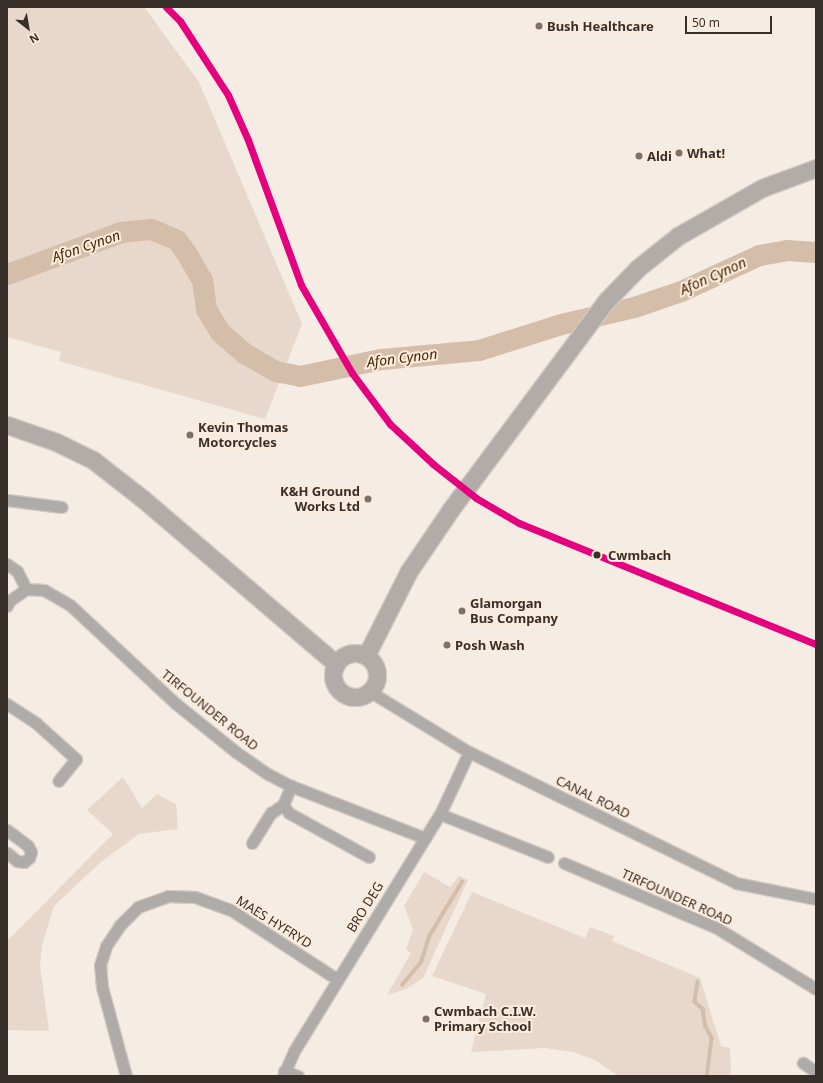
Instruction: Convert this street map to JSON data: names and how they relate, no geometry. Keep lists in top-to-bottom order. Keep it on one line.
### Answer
{"streets":{"street":["TIRFOUNDER ROAD","CANAL ROAD","BRO DEG","MAES HYFRYD"]},"crossings":[["TIRFOUNDER ROAD","BRO DEG"],["CANAL ROAD","BRO DEG"],["BRO DEG","MAES HYFRYD"]],"water":["Afon Cynon"],"places":["Bush Healthcare","What!","Aldi","Kevin Thomas Motorcycles","K&H Ground Works Ltd","Cwmbach","Glamorgan Bus Company","Posh Wash","Cwmbach C.I.W. Primary School"],"scale_bar":"50 m","north":"bottom right"}
